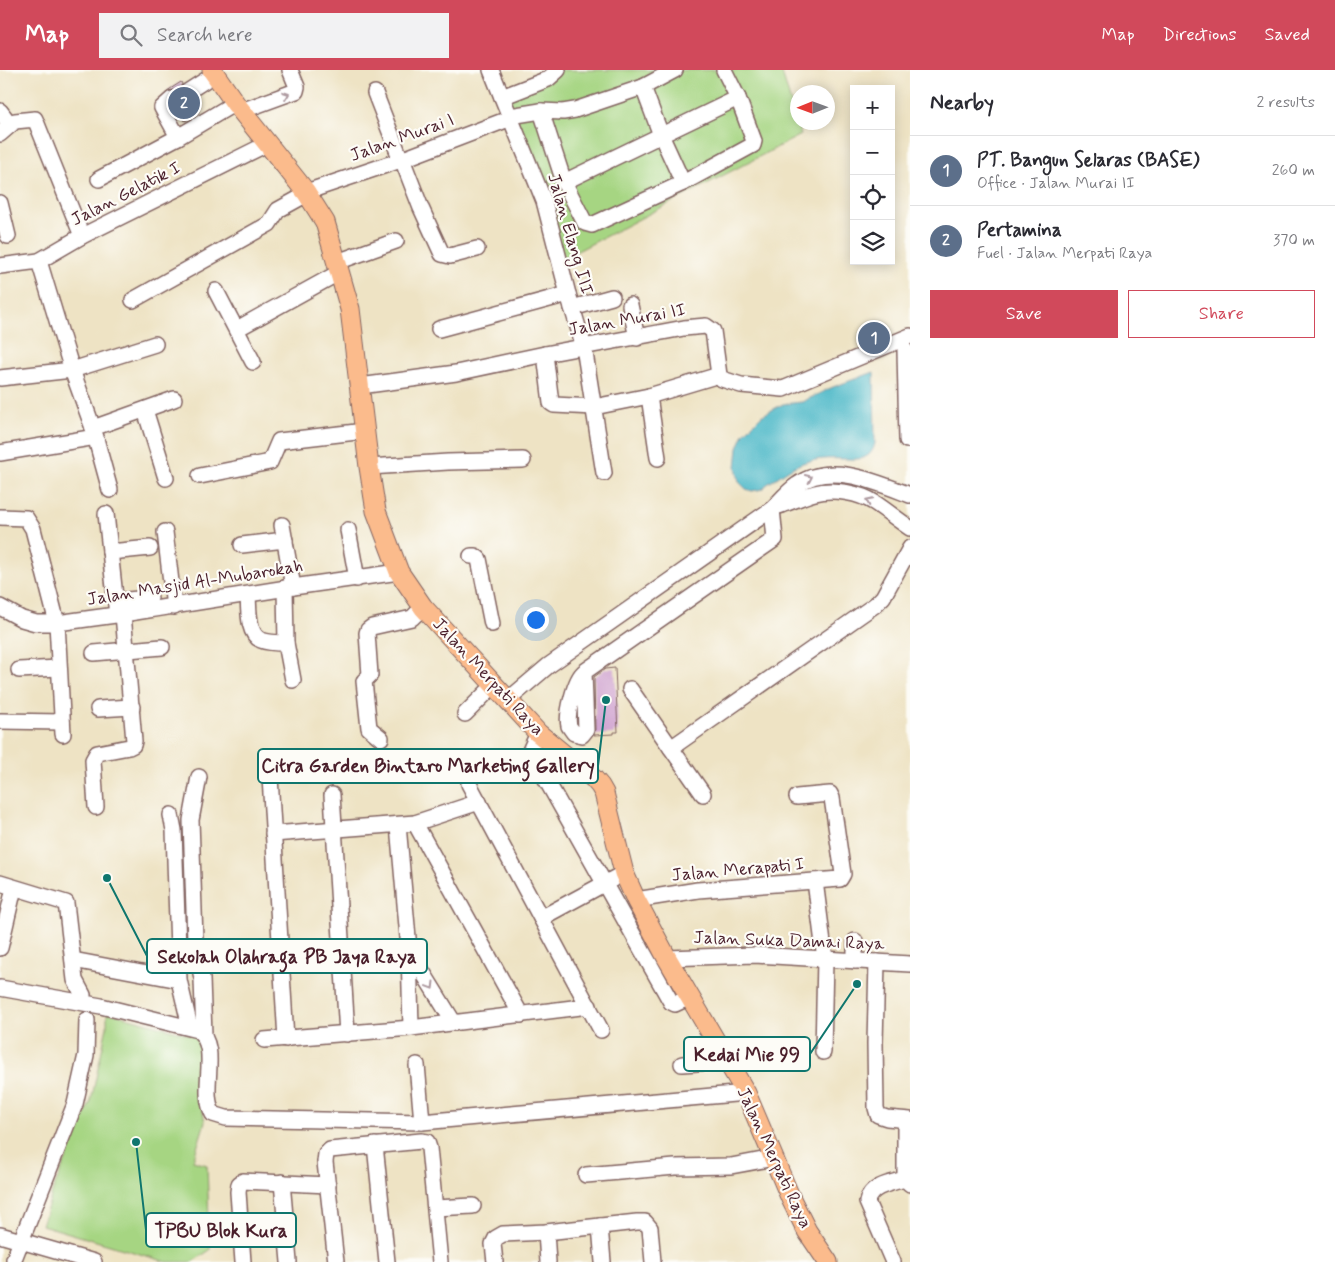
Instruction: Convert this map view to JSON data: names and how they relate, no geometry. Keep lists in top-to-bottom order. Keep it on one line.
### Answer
{"streets":{"main road":["Jalan Merpati Raya"],"street":["Jalan Murai I","Jalan Gelatik I","Jalan Elang III","Jalan Murai II","Jalan Masjid Al-Mubarokah","Jalan Merapati I","Jalan Suka Damai Raya"]},"crossings":[["Jalan Murai I","Jalan Elang III"],["Jalan Murai I","Jalan Merpati Raya"],["Jalan Gelatik I","Jalan Merpati Raya"],["Jalan Elang III","Jalan Murai II"],["Jalan Murai II","Jalan Merpati Raya"],["Jalan Masjid Al-Mubarokah","Jalan Merpati Raya"],["Jalan Merpati Raya","Jalan Merapati I"],["Jalan Merpati Raya","Jalan Suka Damai Raya"]],"places":["Citra Garden Bintaro Marketing Gallery","Sekolah Olahraga PB Jaya Raya","Kedai Mie 99","TPBU Blok Kura"],"north":"left","page":{"header":"Map","search":"Search here","nav":["Map","Directions","Saved"],"heading":["Nearby","2 results"],"map_buttons":["+","−"],"pins":["2","1"],"list":[{"mark":"1","name":"PT. Bangun Selaras (BASE)","note":"Office · Jalan Murai II","value":"260 m"},{"mark":"2","name":"Pertamina","note":"Fuel · Jalan Merpati Raya","value":"370 m"}],"buttons":["Save","Share"]}}
